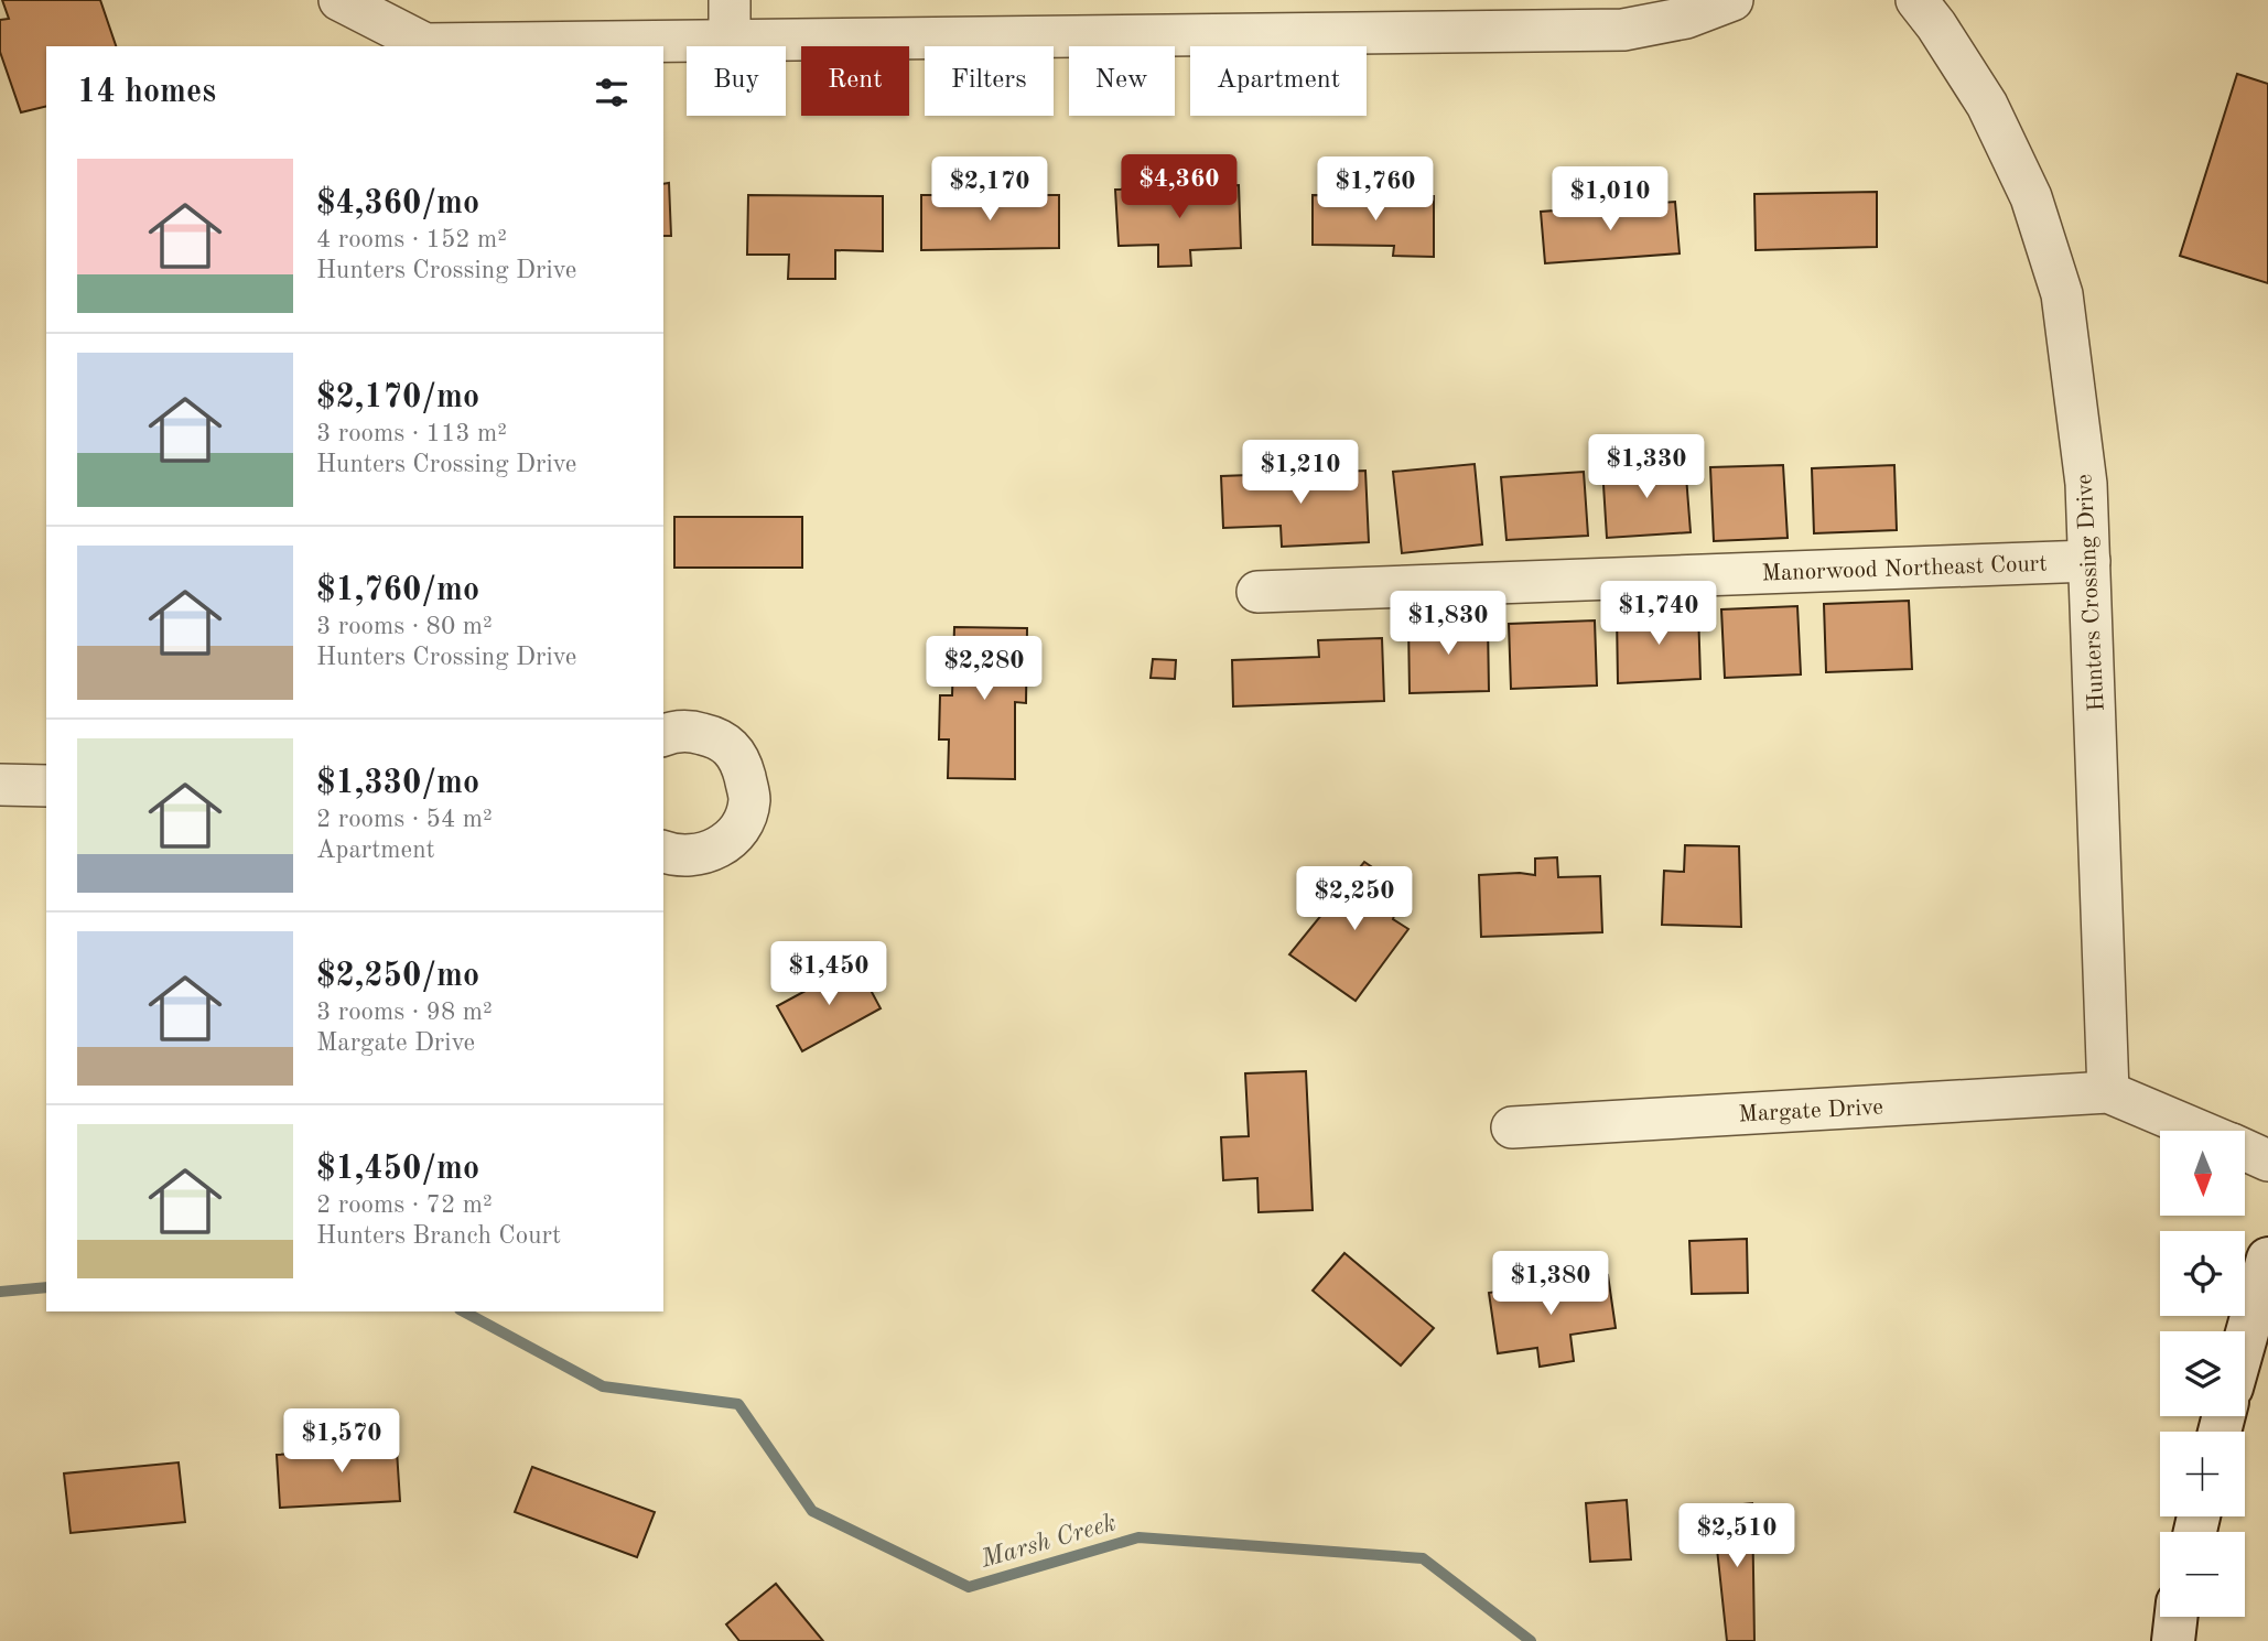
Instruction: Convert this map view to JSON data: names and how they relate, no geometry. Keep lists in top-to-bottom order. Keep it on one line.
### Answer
{"streets":{"street":["Manorwood Northeast Court","Hunters Crossing Drive","Margate Drive"]},"crossings":[["Manorwood Northeast Court","Hunters Crossing Drive"],["Hunters Crossing Drive","Margate Drive"]],"water":["Marsh Creek"],"north":"bottom","page":{"chip":["Buy","Rent","Filters","New","Apartment"],"heading":"14 homes","list":[{"name":"$4,360/mo","note":"4 rooms · 152 m² · Hunters Crossing Drive"},{"name":"$2,170/mo","note":"3 rooms · 113 m² · Hunters Crossing Drive"},{"name":"$1,760/mo","note":"3 rooms · 80 m² · Hunters Crossing Drive"},{"name":"$1,330/mo","note":"2 rooms · 54 m² · Apartment"},{"name":"$2,250/mo","note":"3 rooms · 98 m² · Margate Drive"},{"name":"$1,450/mo","note":"2 rooms · 72 m² · Hunters Branch Court"}],"price":["$4,360","$2,170","$1,760","$1,010","$1,330","$1,210","$1,740","$1,830","$2,280","$2,250","$1,450","$1,380","$1,570","$2,510"],"map_buttons":["+","−"]}}
